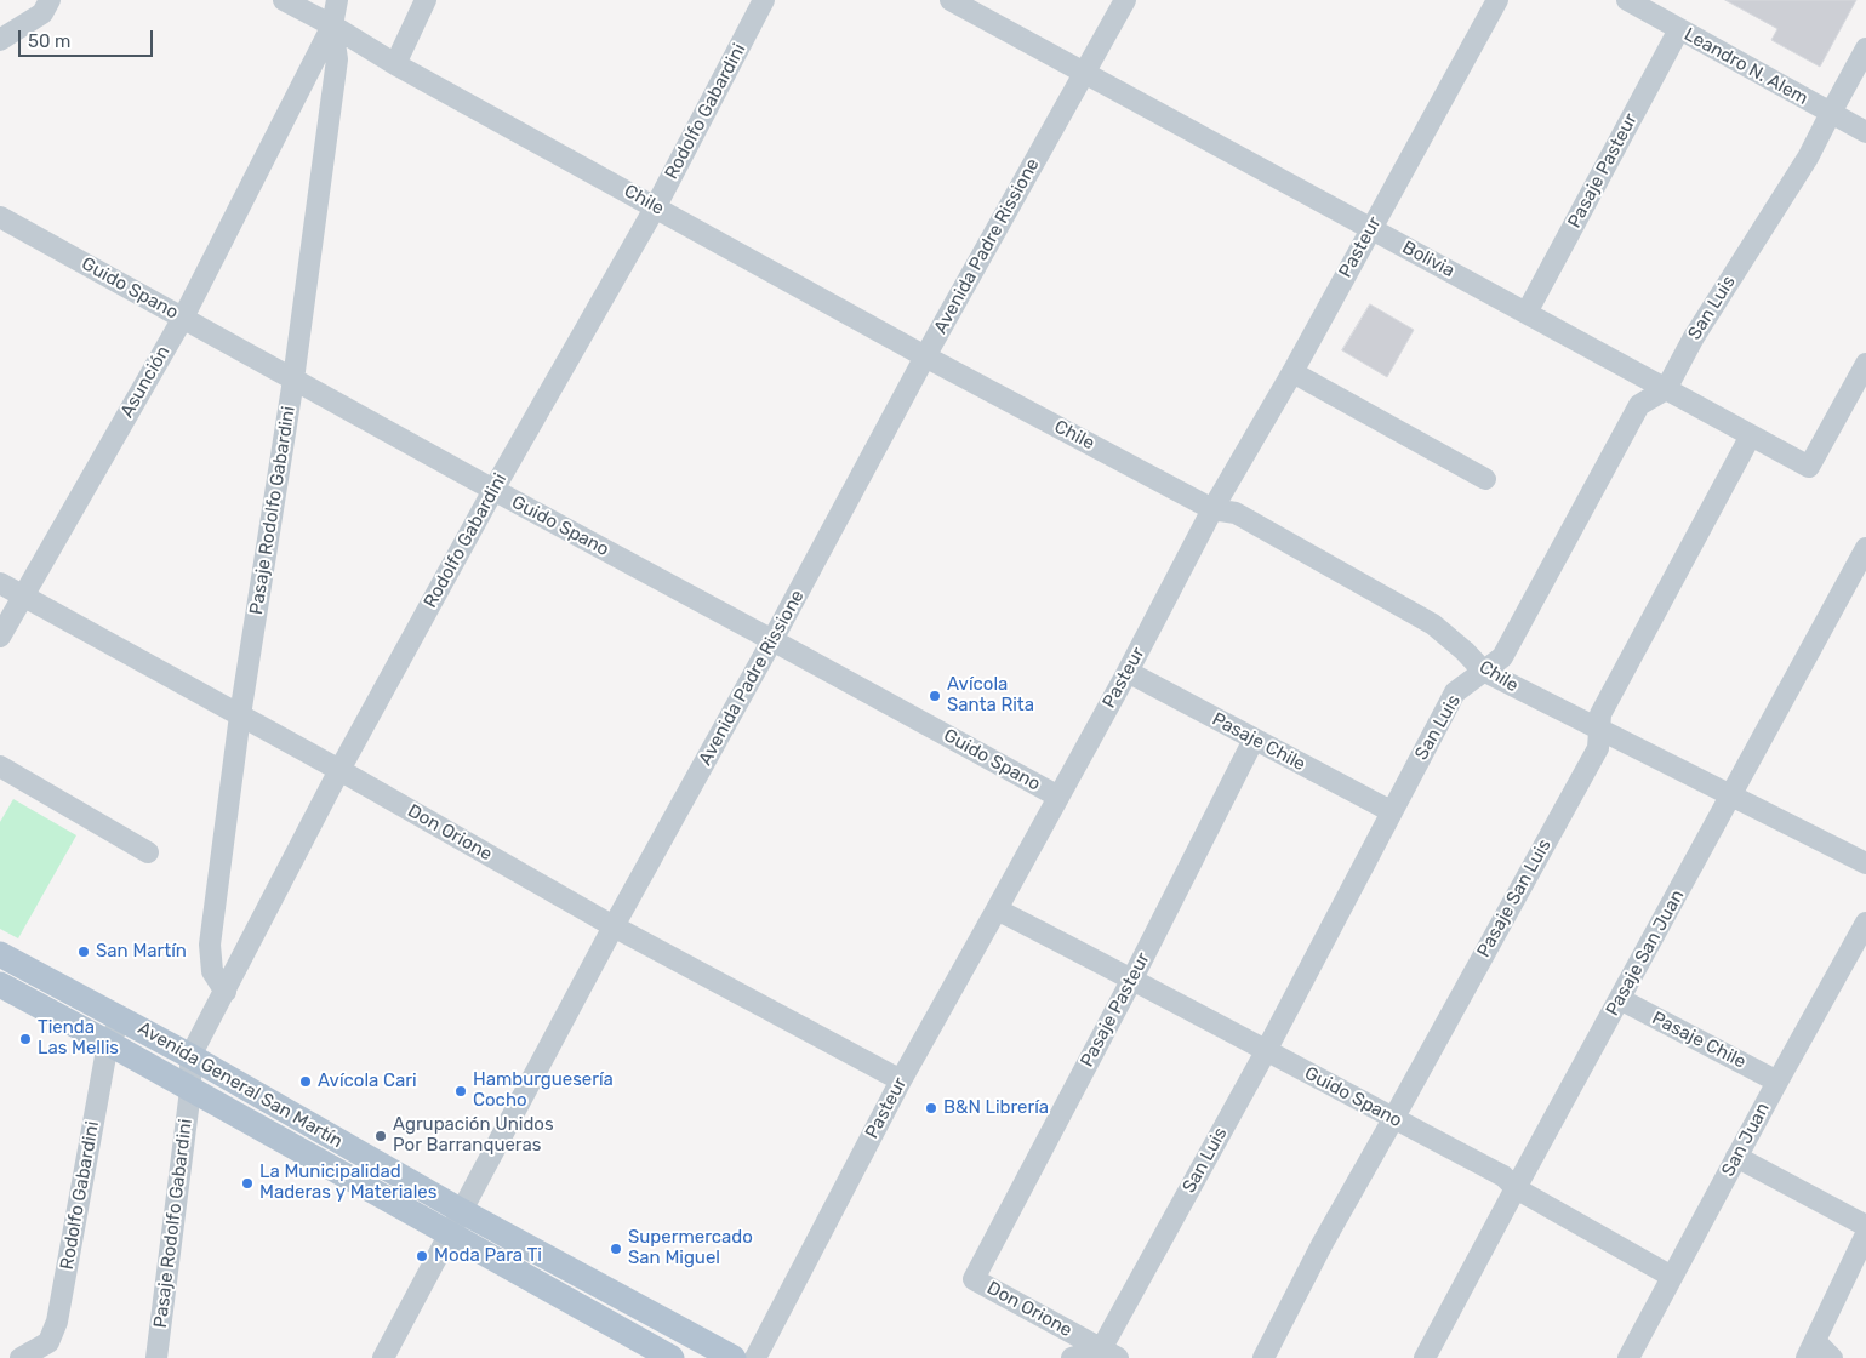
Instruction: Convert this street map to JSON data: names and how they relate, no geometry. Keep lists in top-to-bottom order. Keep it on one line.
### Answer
{"streets":{"main road":["Avenida General San Martín"],"street":["Leandro N. Alem","Rodolfo Gabardini","Pasaje Pasteur","Chile","Avenida Padre Rissione","Pasteur","Bolivia","Guido Spano","San Luis","Asunción","Pasaje Rodolfo Gabardini","Pasaje Chile","Don Orione","Pasaje San Luis","Pasaje San Juan","San Juan"]},"crossings":[["Leandro N. Alem","Pasaje Pasteur"],["Leandro N. Alem","San Luis"],["Rodolfo Gabardini","Chile"],["Rodolfo Gabardini","Guido Spano"],["Rodolfo Gabardini","Pasaje Rodolfo Gabardini"],["Rodolfo Gabardini","Don Orione"],["Rodolfo Gabardini","Avenida General San Martín"],["Pasaje Pasteur","Bolivia"],["Pasaje Pasteur","Guido Spano"],["Pasaje Pasteur","Pasaje Chile"],["Pasaje Pasteur","Don Orione"],["Chile","Avenida Padre Rissione"],["Chile","Pasteur"],["Chile","San Luis"],["Chile","Asunción"],["Chile","Pasaje Rodolfo Gabardini"],["Chile","Pasaje San Luis"],["Chile","Pasaje San Juan"],["Avenida Padre Rissione","Bolivia"],["Avenida Padre Rissione","Guido Spano"],["Avenida Padre Rissione","Don Orione"],["Avenida Padre Rissione","Avenida General San Martín"],["Pasteur","Bolivia"],["Pasteur","Guido Spano"],["Pasteur","Pasaje Chile"],["Pasteur","Don Orione"],["Bolivia","San Luis"],["Bolivia","Pasaje San Luis"],["Guido Spano","San Luis"],["Guido Spano","Asunción"],["Guido Spano","Pasaje Rodolfo Gabardini"],["Guido Spano","Pasaje San Luis"],["Guido Spano","Pasaje San Juan"],["Guido Spano","San Juan"],["San Luis","Pasaje Chile"],["San Luis","Don Orione"],["Asunción","Pasaje Rodolfo Gabardini"],["Asunción","Don Orione"],["Pasaje Rodolfo Gabardini","Don Orione"],["Pasaje Rodolfo Gabardini","Avenida General San Martín"],["Pasaje Chile","Pasaje San Juan"],["Pasaje Chile","San Juan"]],"places":["Avícola Santa Rita","San Martín","Tienda Las Mellis","Avícola Cari","Hamburguesería Cocho","B&N Librería","Agrupación Unidos Por Barranqueras","La Municipalidad Maderas y Materiales","Supermercado San Miguel","Moda Para Ti"],"scale_bar":"50 m"}
